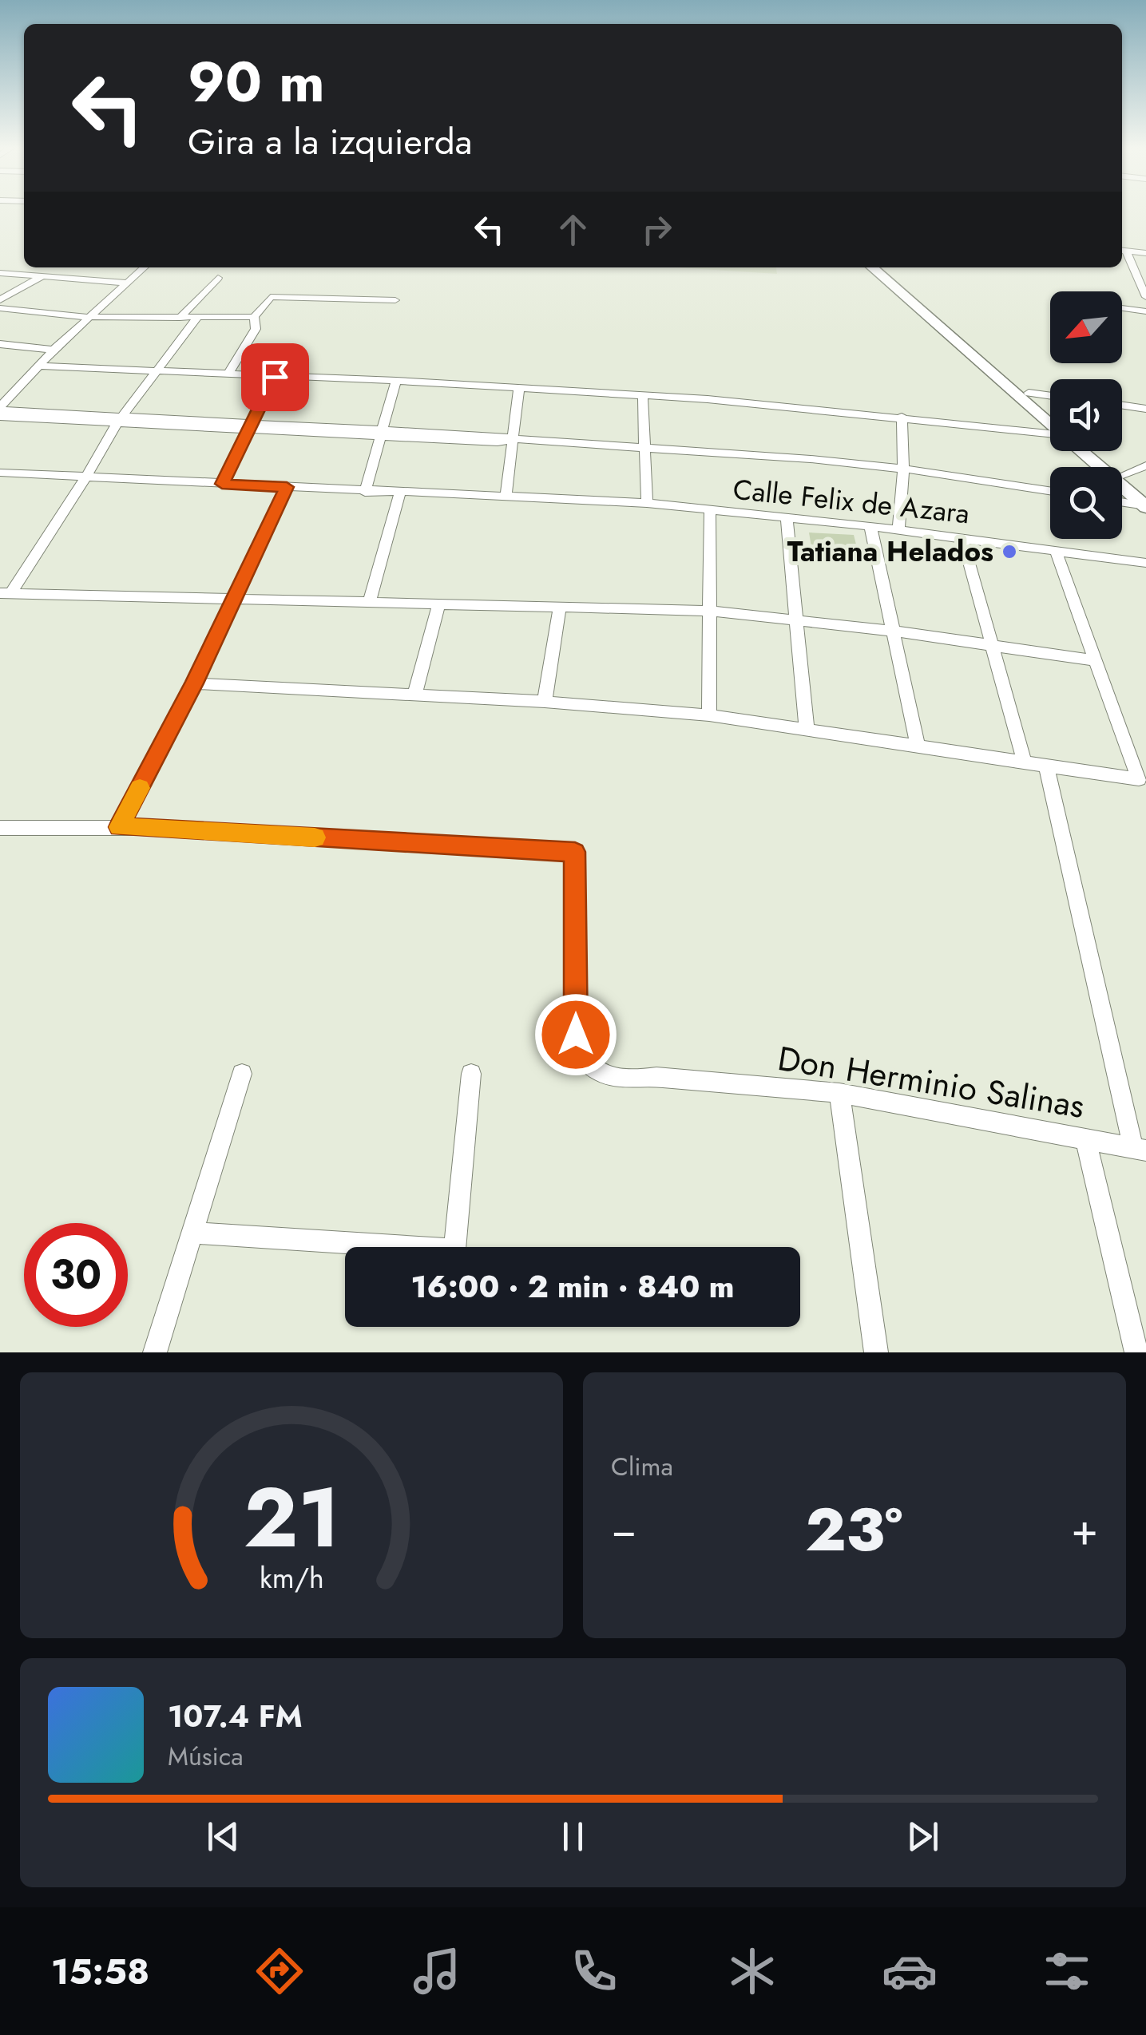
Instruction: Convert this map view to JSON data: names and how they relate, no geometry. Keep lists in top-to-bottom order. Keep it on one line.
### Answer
{"streets":{"street":["Calle Felix de Azara","Don Herminio Salinas"]},"places":["Tatiana Helados"],"north":"bottom left","page":{"turn":["90 m","Gira a la izquierda"],"limit":"30","trip":"16:00 · 2 min · 840 m","tile":"Clima","heat":["−","23°","+"],"song":["107.4 FM","Música"],"tabs":"15:58","gauge":["21","km/h"]}}
